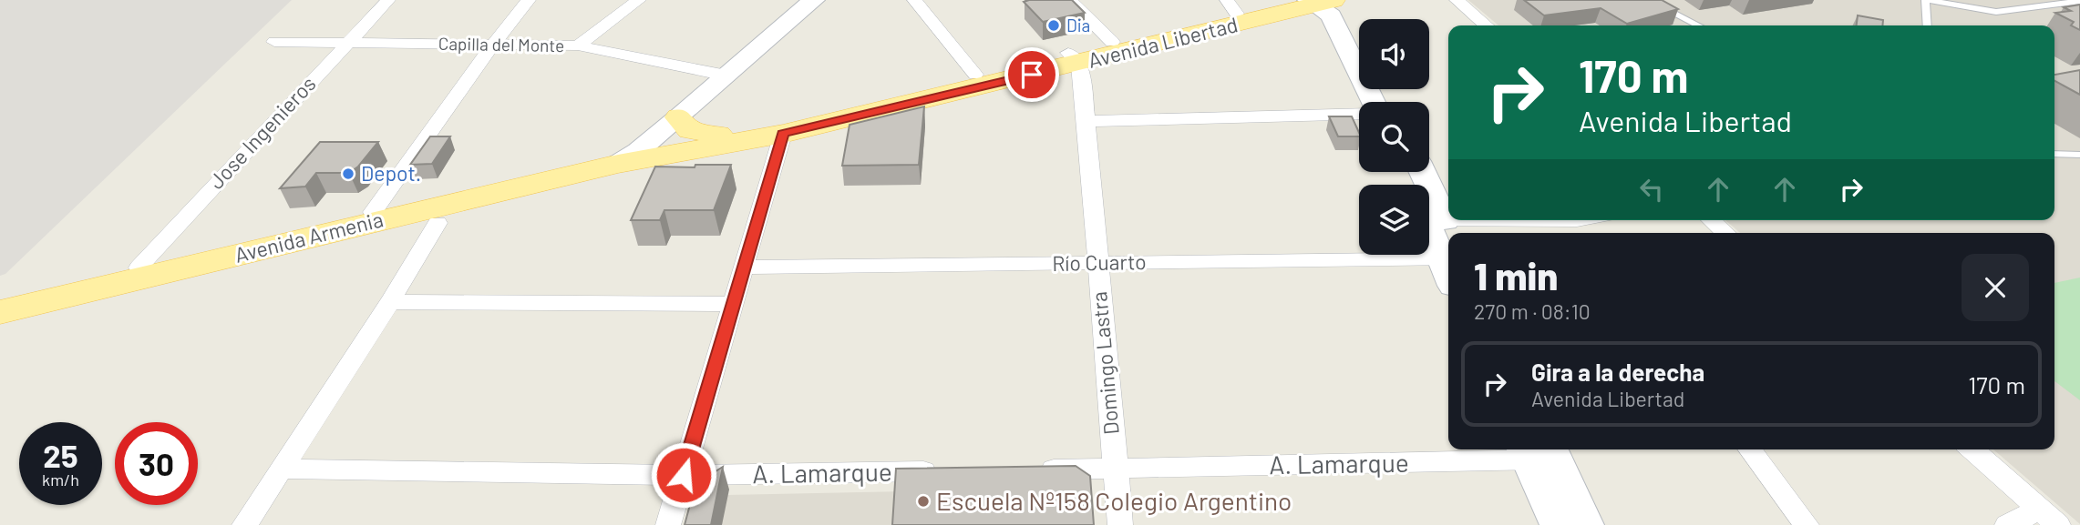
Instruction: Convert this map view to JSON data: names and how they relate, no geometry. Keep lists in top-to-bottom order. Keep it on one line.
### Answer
{"streets":{"main road":["Avenida Libertad","Avenida Armenia"],"street":["Capilla del Monte","Jose Ingenieros","Río Cuarto","Domingo Lastra","A. Lamarque"]},"crossings":[["Avenida Libertad","Avenida Armenia"],["Avenida Libertad","Domingo Lastra"],["Capilla del Monte","Jose Ingenieros"],["Jose Ingenieros","Avenida Armenia"],["Río Cuarto","Domingo Lastra"],["Domingo Lastra","A. Lamarque"]],"places":["Dia","Depot.","Escuela Nº158 Colegio Argentino"],"page":{"turn":["170 m","Avenida Libertad"],"heading":["1 min","270 m · 08:10"],"list":[{"name":"Gira a la derecha","note":"Avenida Libertad","value":"170 m"}],"speed":"25 km/h","limit":"30"}}
